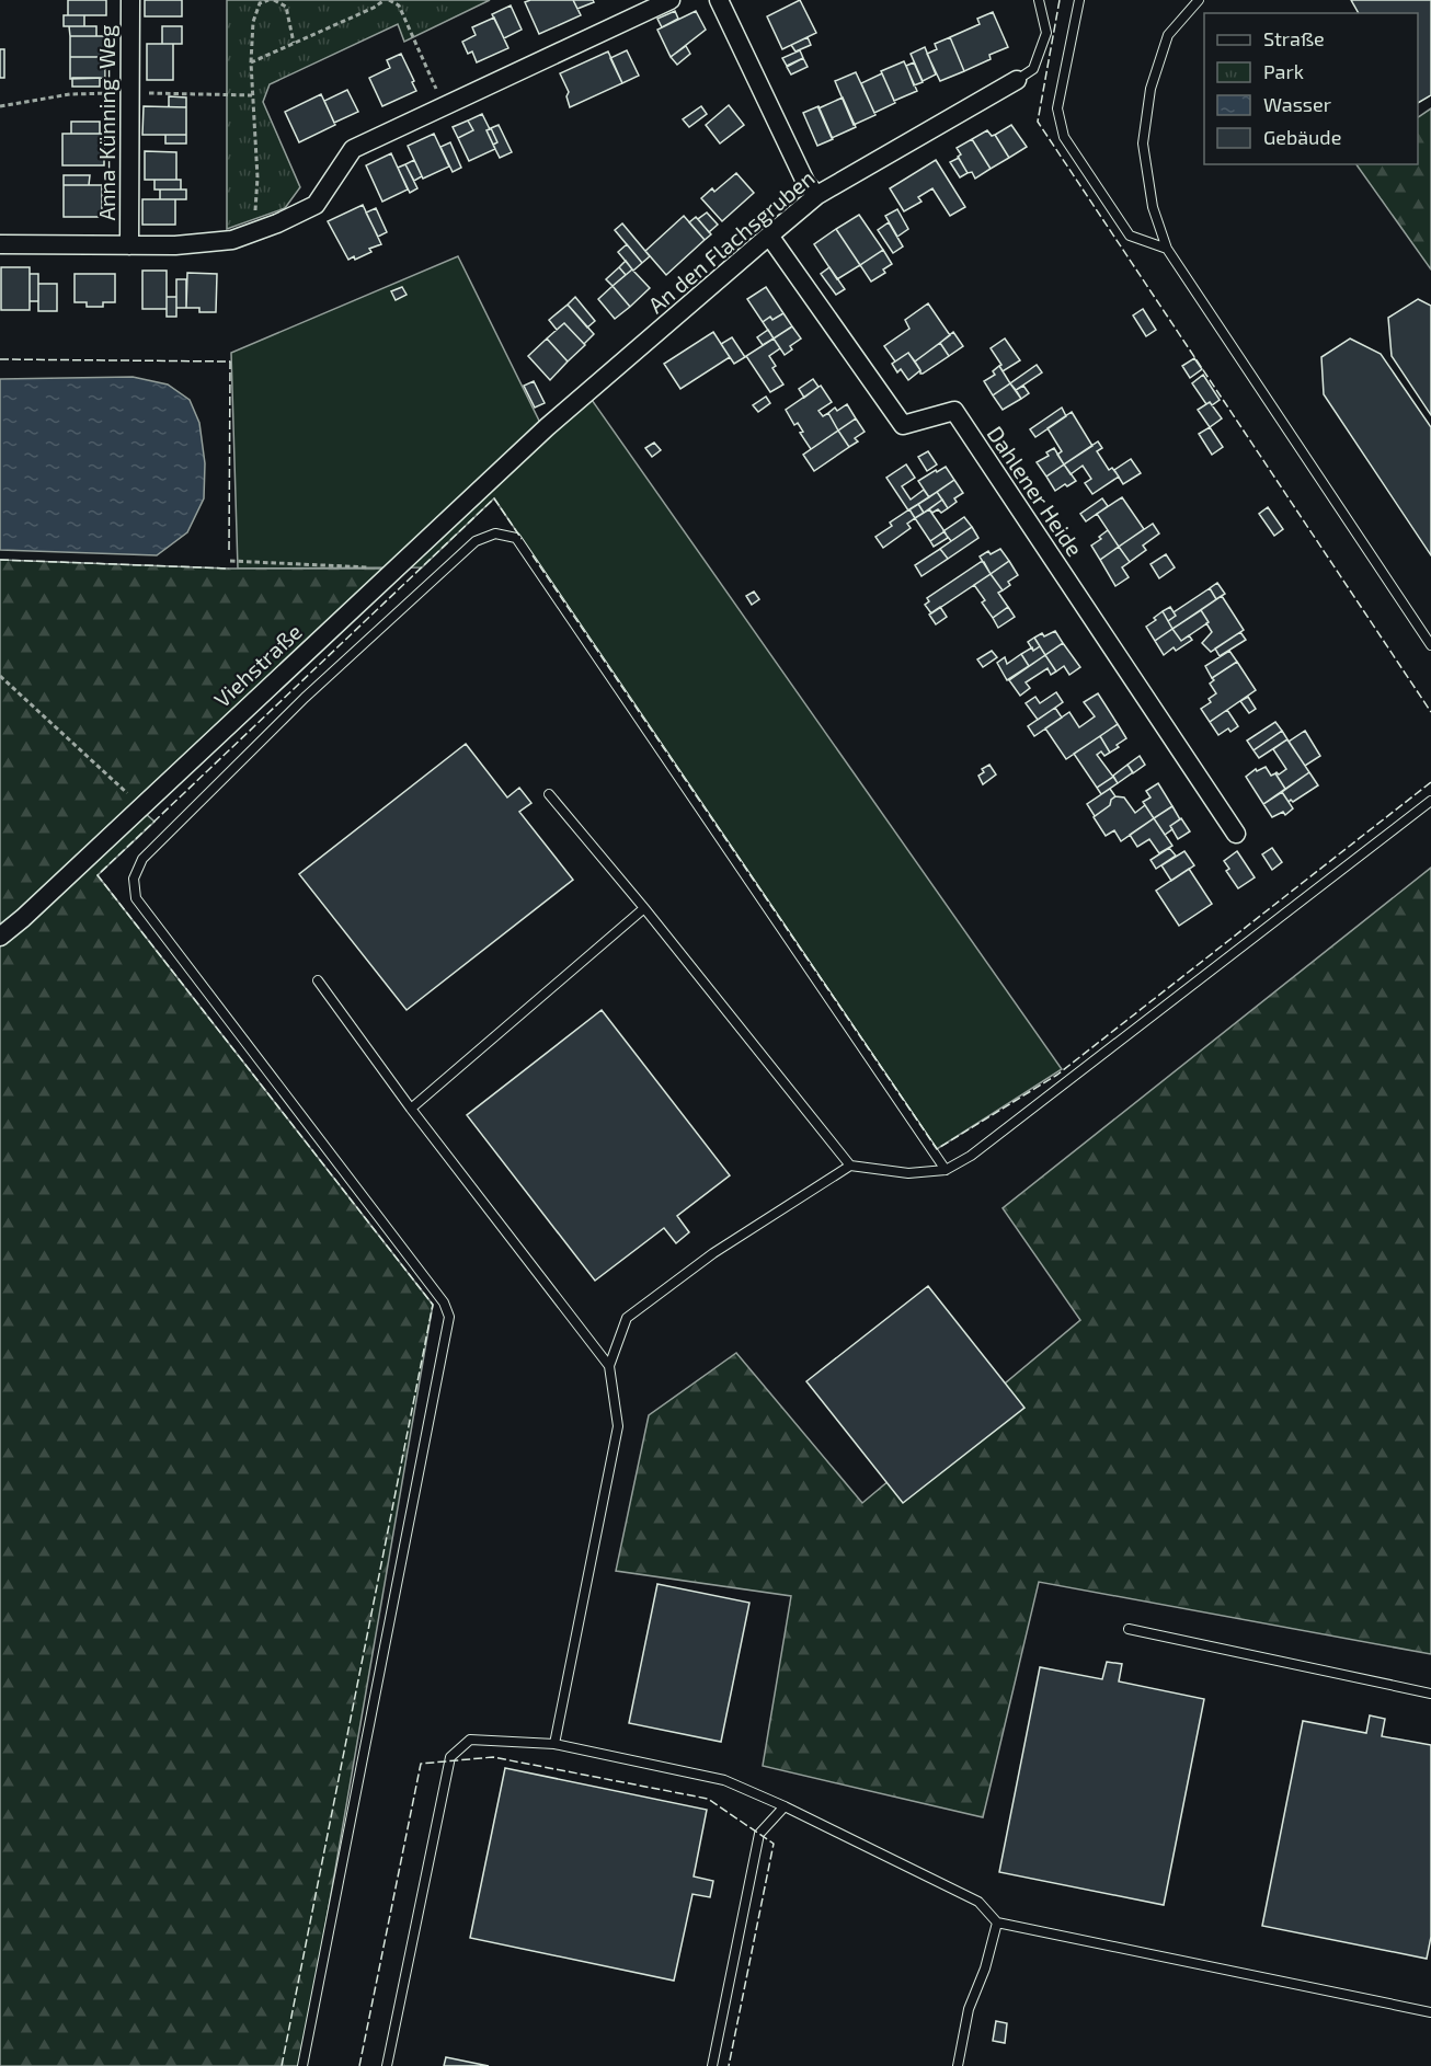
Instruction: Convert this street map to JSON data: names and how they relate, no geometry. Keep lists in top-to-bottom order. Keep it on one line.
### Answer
{"streets":{"street":["Anna-Künning-Weg","An den Flachsgruben","Dahlener Heide","Viehstraße"]},"crossings":[["An den Flachsgruben","Dahlener Heide"],["An den Flachsgruben","Viehstraße"]],"legend":["Straße","Park","Wasser","Gebäude"]}
